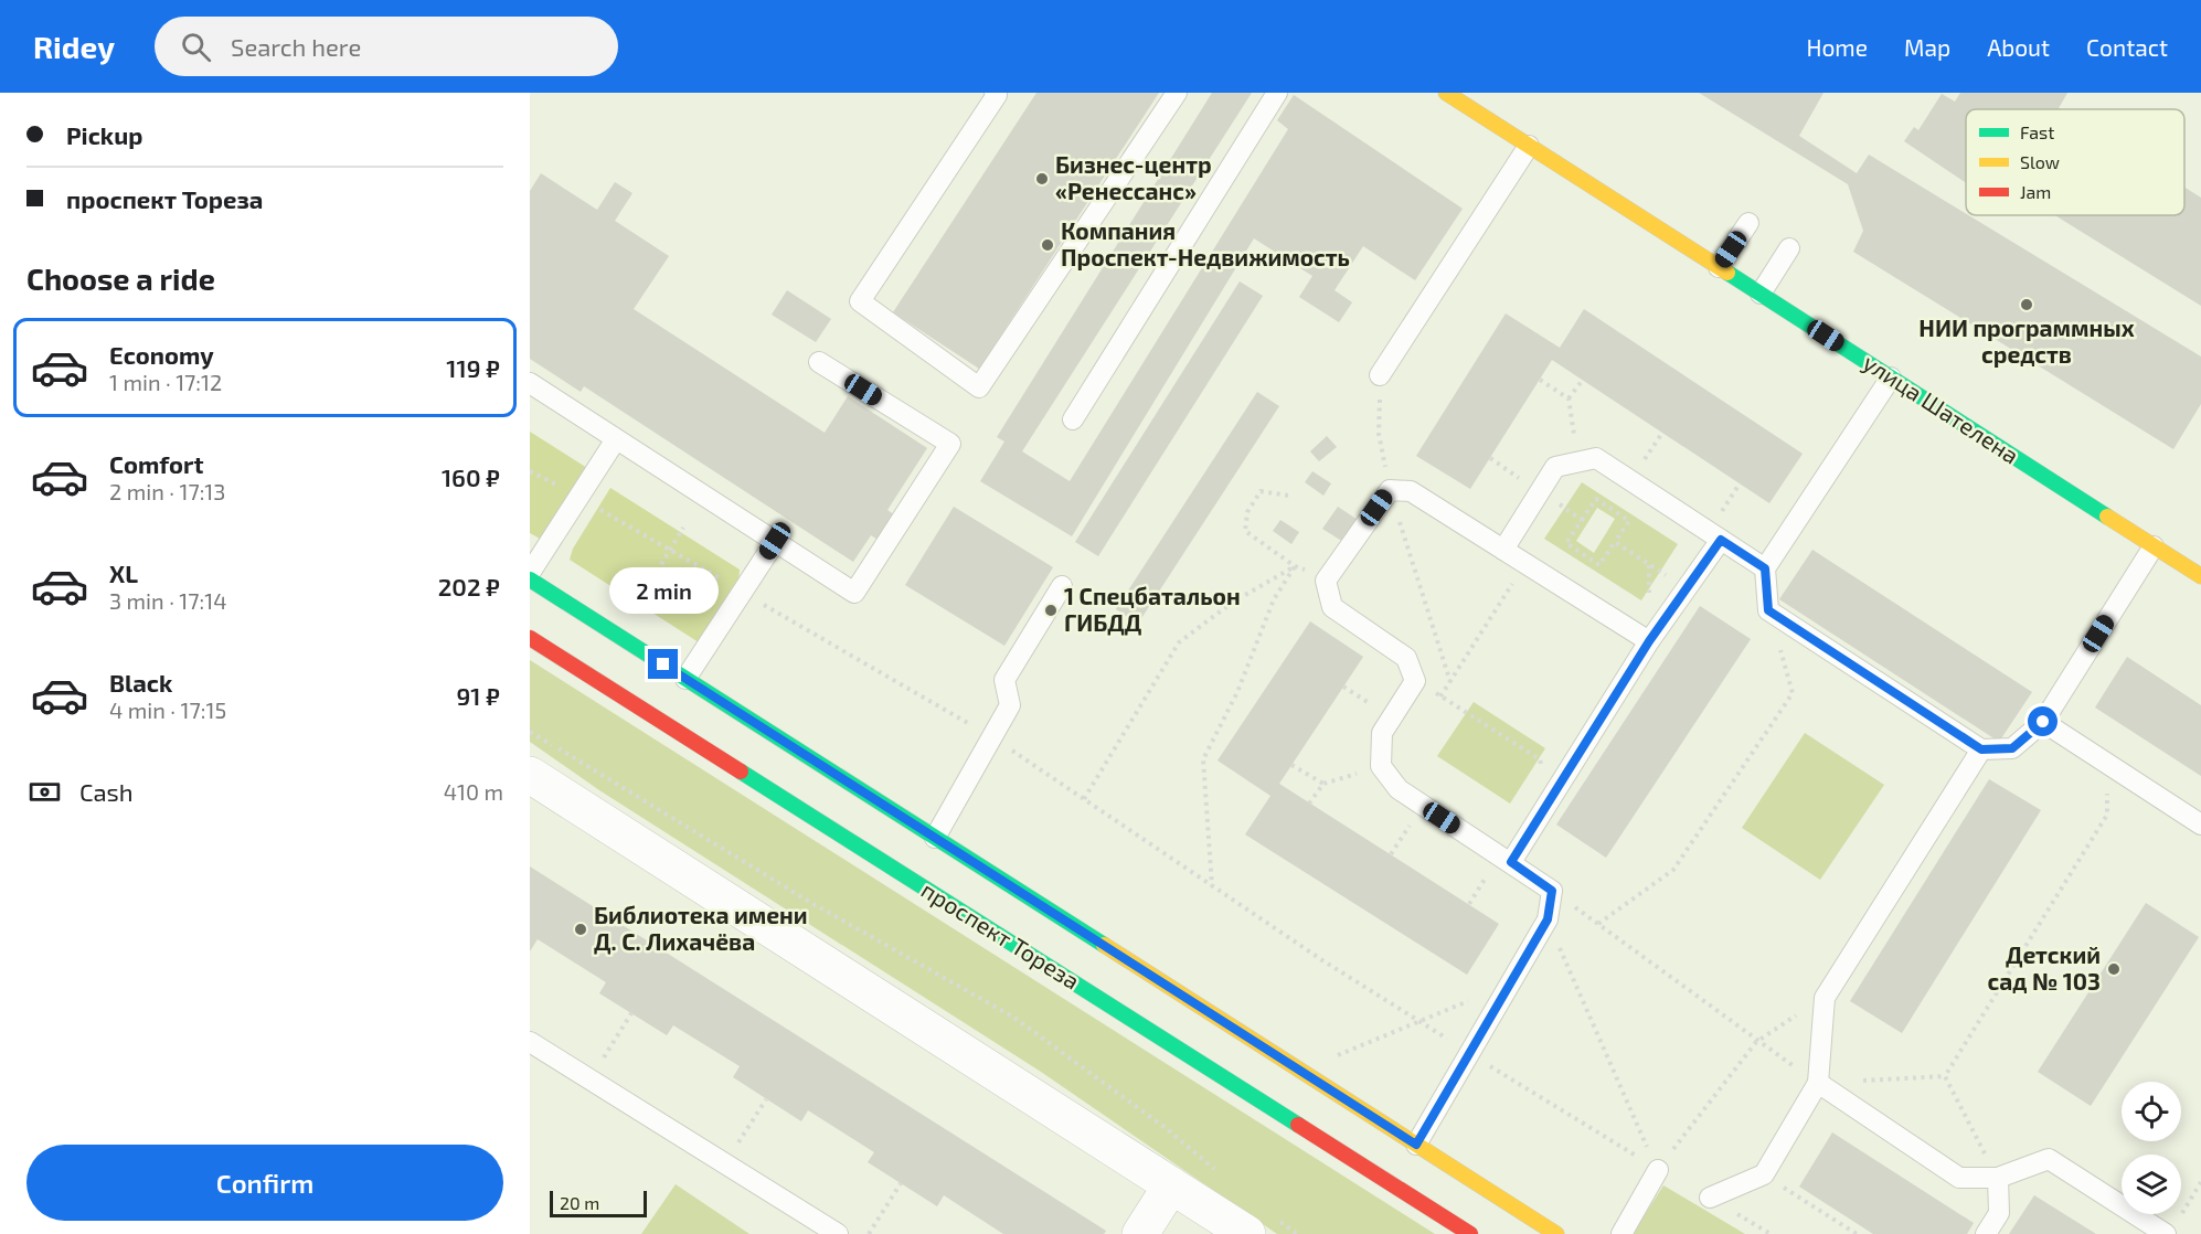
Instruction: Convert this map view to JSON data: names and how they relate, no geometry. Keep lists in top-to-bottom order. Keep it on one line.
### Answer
{"streets":{"main road":["улица Шателена","проспект Тореза"]},"places":["Бизнес-центр «Ренессанс»","Компания Проспект-Недвижимость","НИИ программных средств","1 Спецбатальон ГИБДД","Библиотека имени Д. С. Лихачёва","Детский сад № 103"],"legend":["Fast","Slow","Jam"],"scale_bar":"20 m","page":{"header":"Ridey","search":"Search here","nav":["Home","Map","About","Contact"],"banner":["Pickup","проспект Тореза"],"heading":"Choose a ride","list":[{"name":"Economy","note":"1 min · 17:12","value":"119 ₽"},{"name":"Comfort","note":"2 min · 17:13","value":"160 ₽"},{"name":"XL","note":"3 min · 17:14","value":"202 ₽"},{"name":"Black","note":"4 min · 17:15","value":"91 ₽"}],"bubble":"2 min","pay":["Cash","410 m"],"buttons":"Confirm","scale":"20 m"}}
